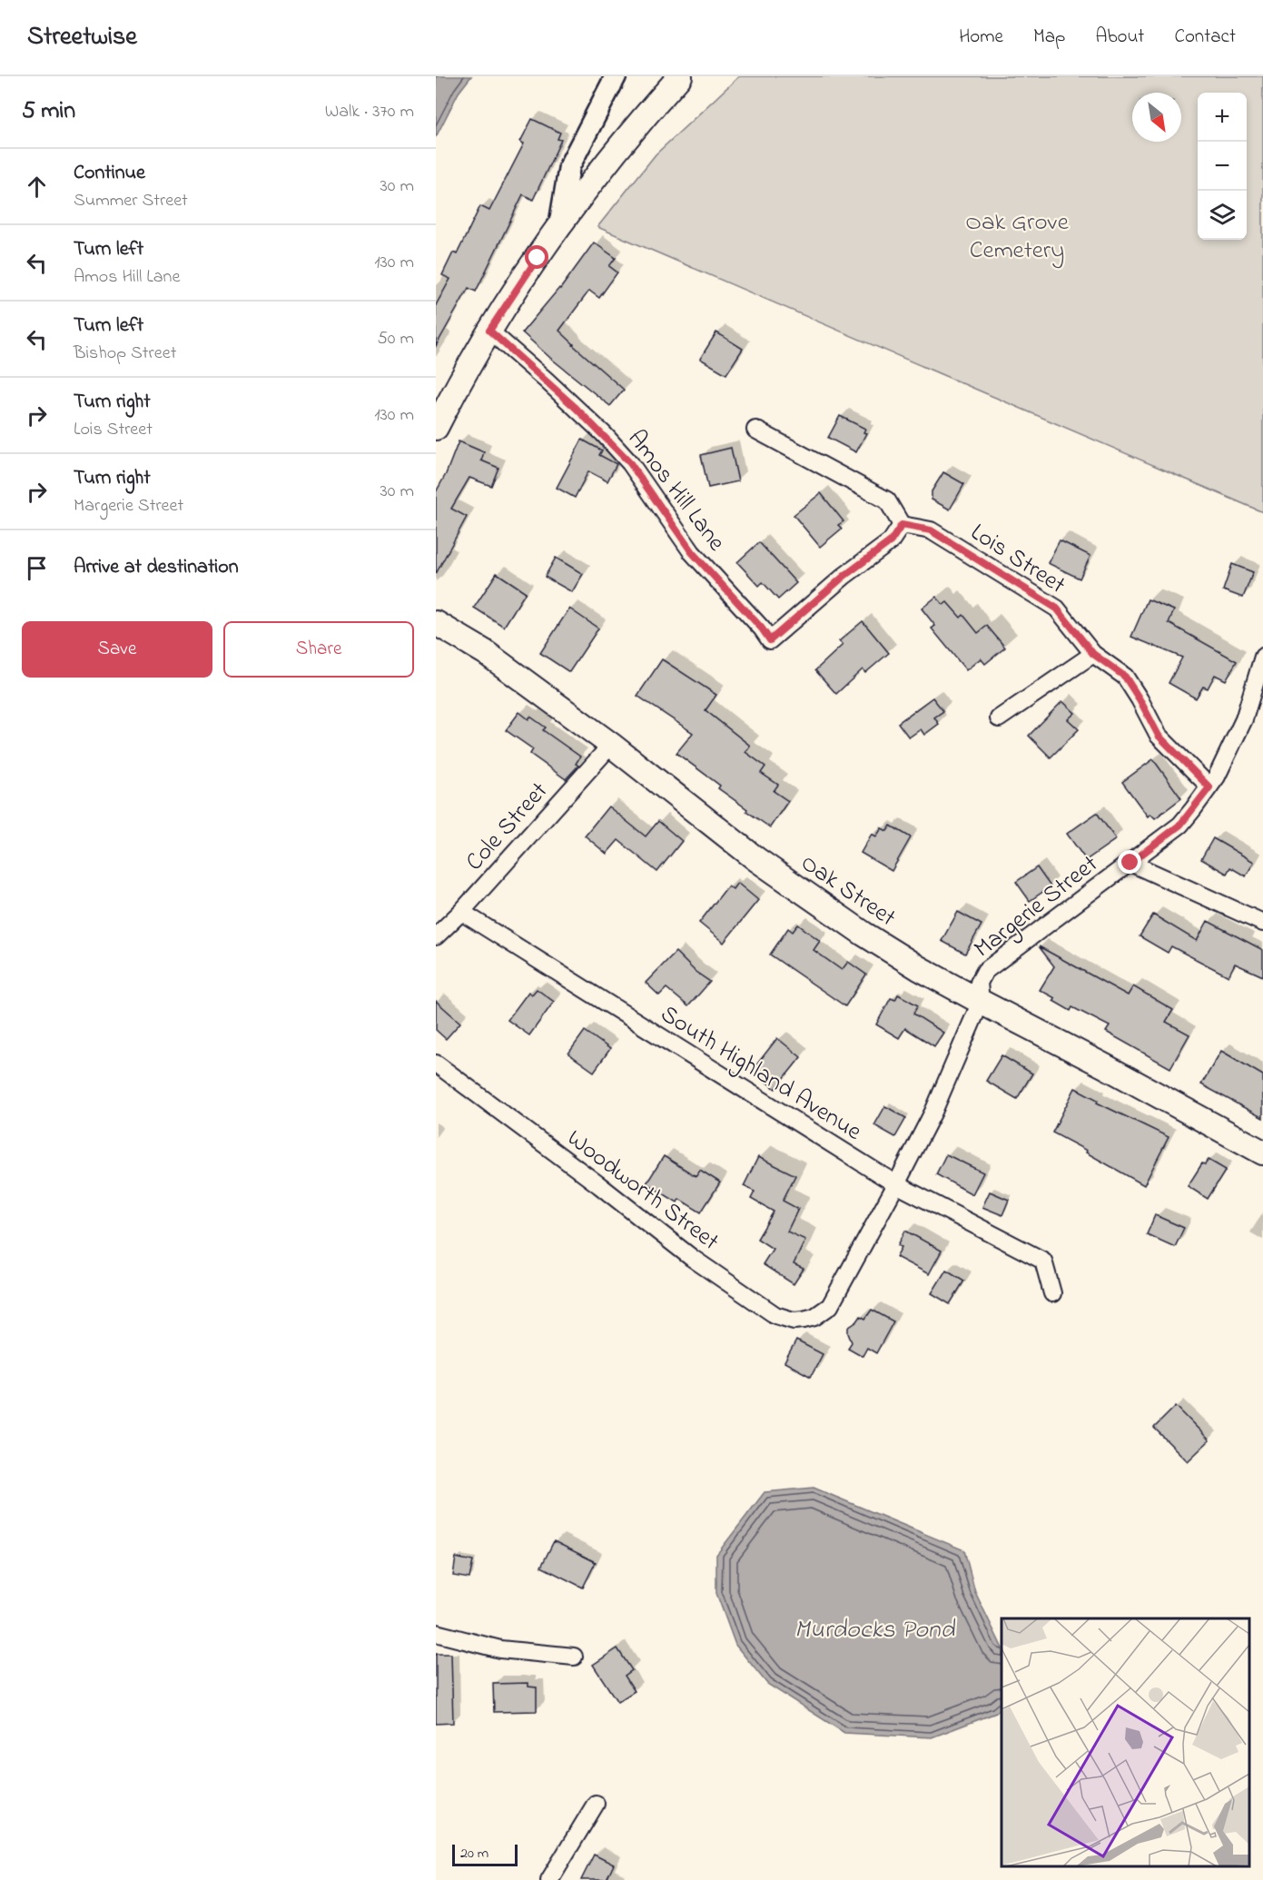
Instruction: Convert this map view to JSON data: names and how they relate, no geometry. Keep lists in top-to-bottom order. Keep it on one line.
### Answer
{"streets":{"main road":["Oak Street"],"street":["Amos Hill Lane","Lois Street","Cole Street","Margerie Street","South Highland Avenue","Woodworth Street"]},"crossings":[["Amos Hill Lane","Lois Street"],["Lois Street","Margerie Street"],["Cole Street","Oak Street"],["Cole Street","South Highland Avenue"],["Oak Street","Margerie Street"],["Margerie Street","South Highland Avenue"],["Margerie Street","Woodworth Street"]],"water":["Murdocks Pond"],"parks":["Oak Grove Cemetery"],"scale_bar":"20 m","north":"bottom right","page":{"header":"Streetwise","nav":["Home","Map","About","Contact"],"heading":["5 min","Walk · 370 m"],"map_buttons":["+","−"],"list":[["Continue","Summer Street","30 m"],["Turn left","Amos Hill Lane","130 m"],["Turn left","Bishop Street","50 m"],["Turn right","Lois Street","130 m"],["Turn right","Margerie Street","30 m"],"Arrive at destination"],"buttons":["Save","Share"],"scale":"20 m"}}
